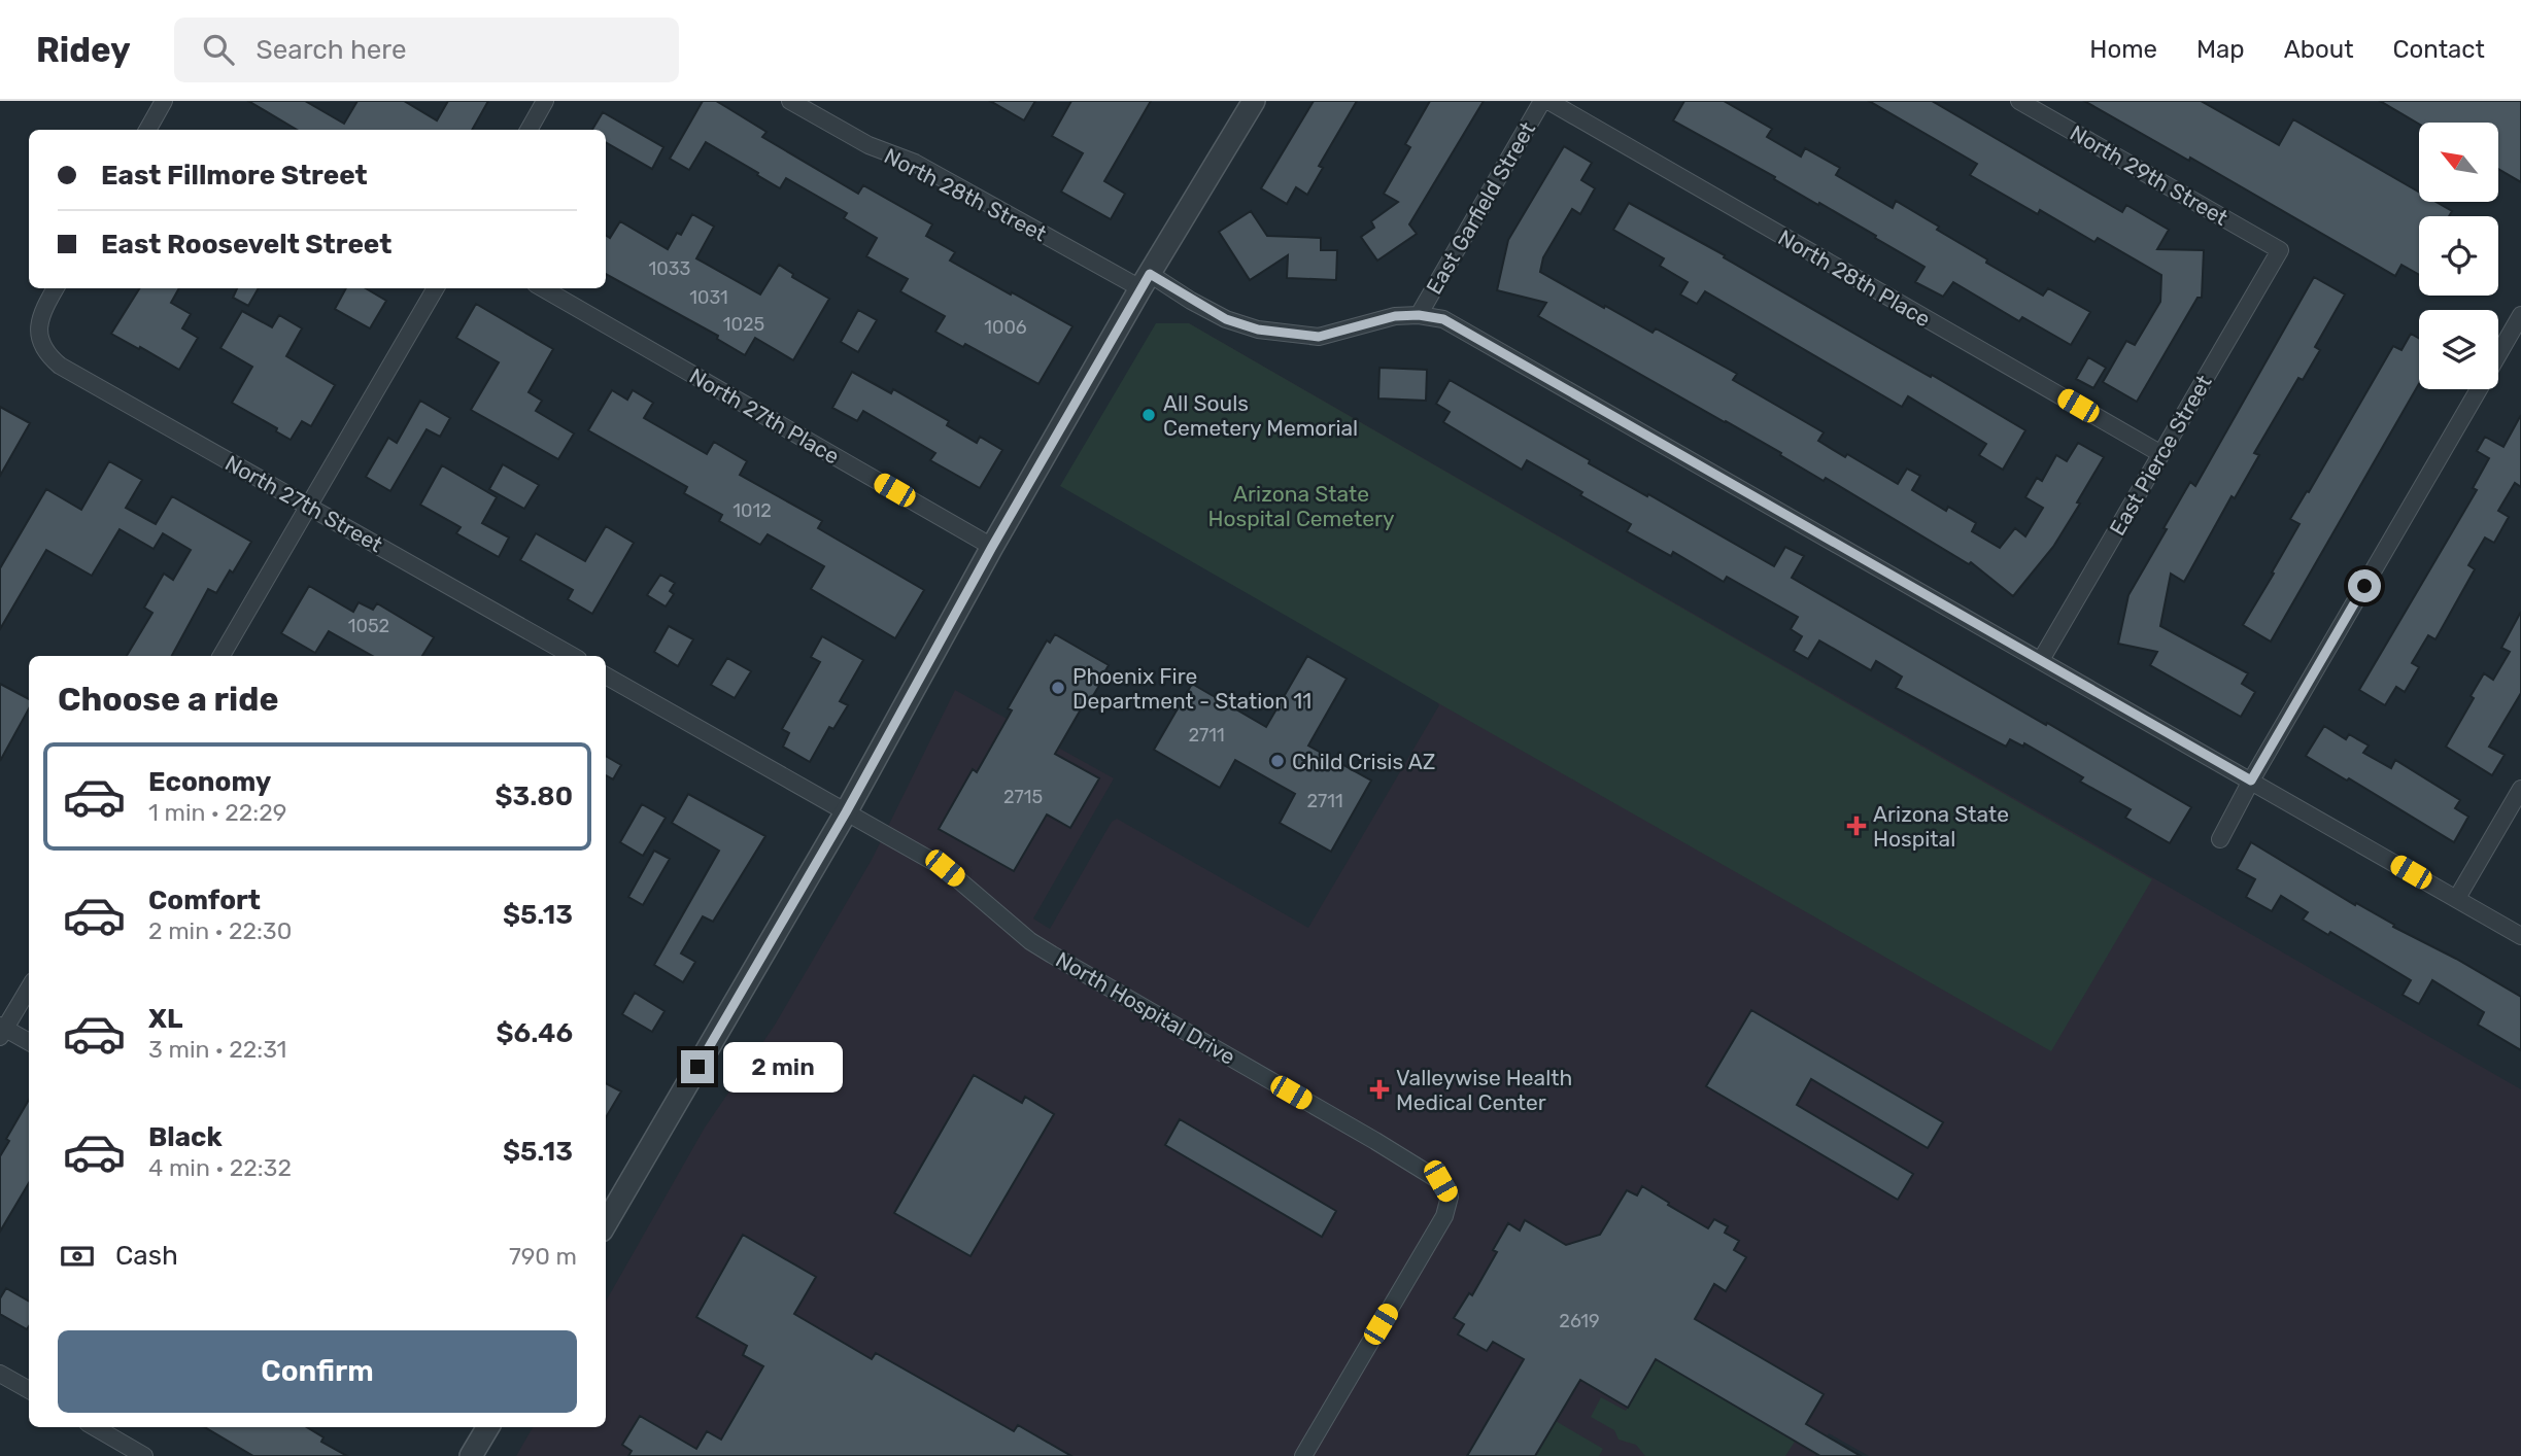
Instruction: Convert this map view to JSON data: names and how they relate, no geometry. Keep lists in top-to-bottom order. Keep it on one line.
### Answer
{"streets":{"street":["North 29th Street","North 28th Street","East Garfield Street","North 28th Place","North 27th Place","East Pierce Street","North 27th Street","North Hospital Drive"]},"crossings":[["North 29th Street","East Pierce Street"],["North 28th Street","East Garfield Street"],["North 28th Street","East Pierce Street"],["North 28th Place","East Pierce Street"]],"parks":["Arizona State Hospital Cemetery"],"places":{"other":["All Souls Cemetery Memorial","Phoenix Fire Department - Station 11","Child Crisis AZ"],"health":["Arizona State Hospital","Valleywise Health Medical Center"]},"house_numbers":["1033","1031","1025","1006","1012","1052","2711","2715","2711","2619"],"north":"top left","page":{"header":"Ridey","search":"Search here","nav":["Home","Map","About","Contact"],"banner":["East Fillmore Street","East Roosevelt Street"],"heading":"Choose a ride","list":[{"name":"Economy","note":"1 min · 22:29","value":"$3.80"},{"name":"Comfort","note":"2 min · 22:30","value":"$5.13"},{"name":"XL","note":"3 min · 22:31","value":"$6.46"},{"name":"Black","note":"4 min · 22:32","value":"$5.13"}],"bubble":"2 min","pay":["Cash","790 m"],"buttons":"Confirm"}}
